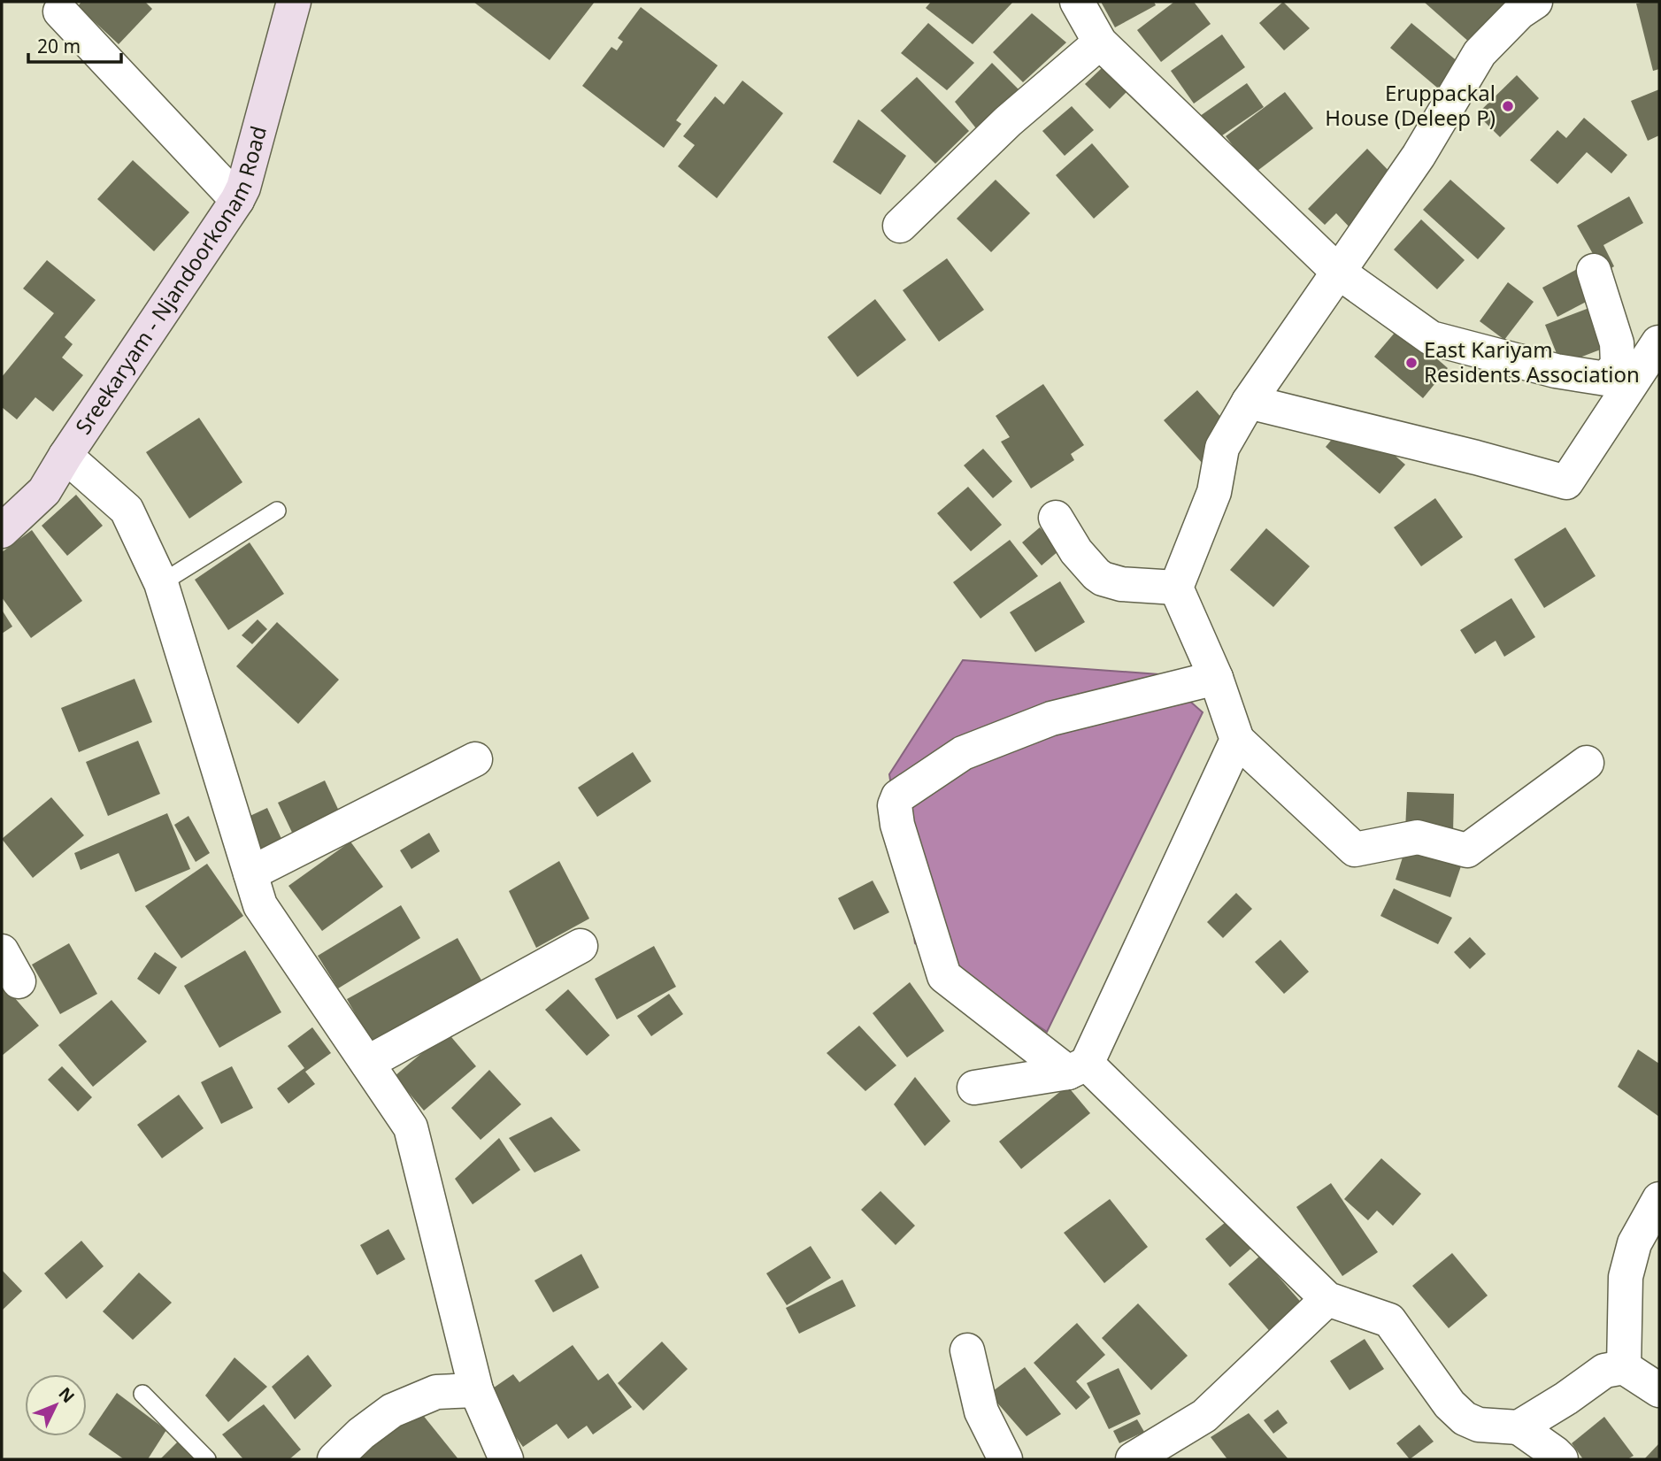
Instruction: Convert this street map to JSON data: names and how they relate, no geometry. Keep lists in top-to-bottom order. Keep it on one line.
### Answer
{"streets":{"main road":["Sreekaryam - Njandoorkonam Road"]},"places":["Eruppackal House (Deleep P)","East Kariyam Residents Association"],"scale_bar":"20 m","north":"top right"}
